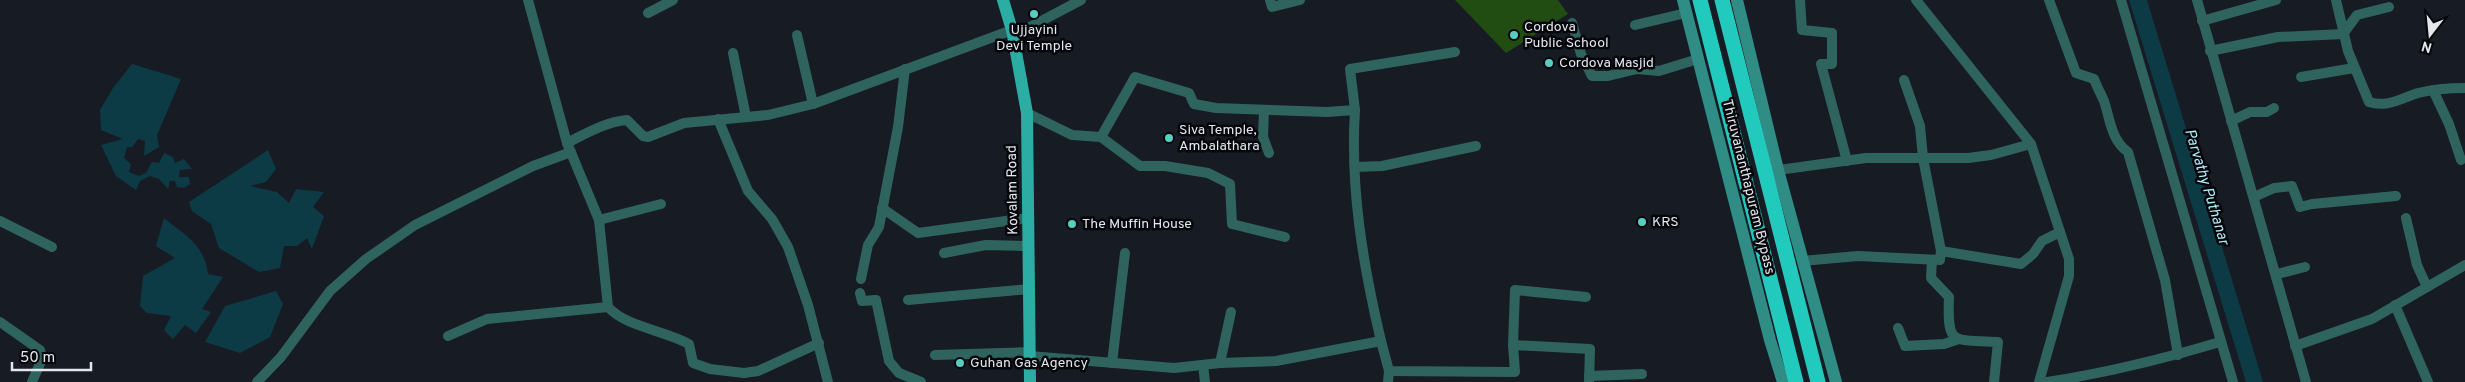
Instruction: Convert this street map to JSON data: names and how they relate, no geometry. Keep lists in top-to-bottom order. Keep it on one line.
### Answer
{"streets":{"highway":["Thiruvananthapuram Bypass"],"main road":["Kovalam Road"]},"water":["Parvathy Puthanar"],"places":["Ujjayini Devi Temple","Cordova Public School","Cordova Masjid","Siva Temple, Ambalathara","KRS","The Muffin House","Guhan Gas Agency"],"scale_bar":"50 m","north":"bottom"}
